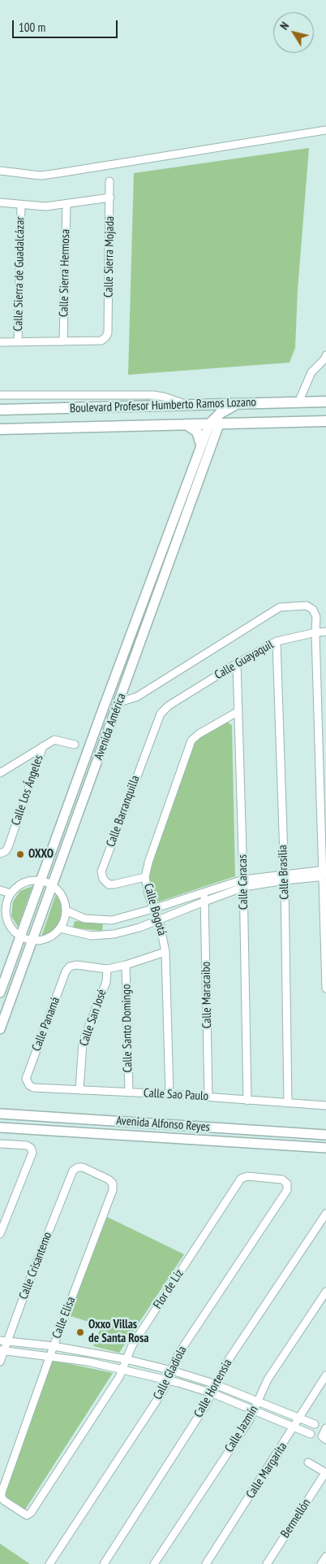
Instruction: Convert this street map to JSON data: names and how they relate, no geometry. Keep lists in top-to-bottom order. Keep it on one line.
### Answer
{"streets":{"main road":["Boulevard Profesor Humberto Ramos Lozano","Avenida América","Avenida Alfonso Reyes"],"street":["Calle Sierra Mojada","Calle Sierra Hermosa","Calle Sierra de Guadalcázar","Calle Guayaquil","Calle Los Ángeles","Calle Barranquilla","Calle Brasilia","Calle Caracas","Calle Bogotá","Calle Maracaibo","Calle San José","Calle Panamá","Calle Santo Domingo","Calle Sao Paulo","Calle Crisantemo","Flor de Liz","Calle Elisa","Calle Gladiola","Calle Hortensia","Calle Jazmín","Calle Margarita","Bermellón"]},"crossings":[["Calle Sierra Mojada","Calle Sierra Hermosa"],["Boulevard Profesor Humberto Ramos Lozano","Avenida América"],["Calle Guayaquil","Calle Barranquilla"],["Calle Guayaquil","Calle Brasilia"],["Calle Guayaquil","Calle Caracas"],["Calle Barranquilla","Calle Bogotá"],["Calle Brasilia","Calle Sao Paulo"],["Calle Caracas","Calle Bogotá"],["Calle Caracas","Calle Sao Paulo"],["Calle Bogotá","Calle Sao Paulo"],["Calle Maracaibo","Calle Sao Paulo"],["Calle San José","Calle Panamá"],["Calle San José","Calle Sao Paulo"],["Calle Panamá","Calle Sao Paulo"],["Calle Santo Domingo","Calle Sao Paulo"],["Calle Crisantemo","Calle Elisa"],["Flor de Liz","Calle Elisa"],["Flor de Liz","Calle Gladiola"]],"places":["OXXO","Oxxo Villas de Santa Rosa"],"scale_bar":"100 m","north":"top left"}
